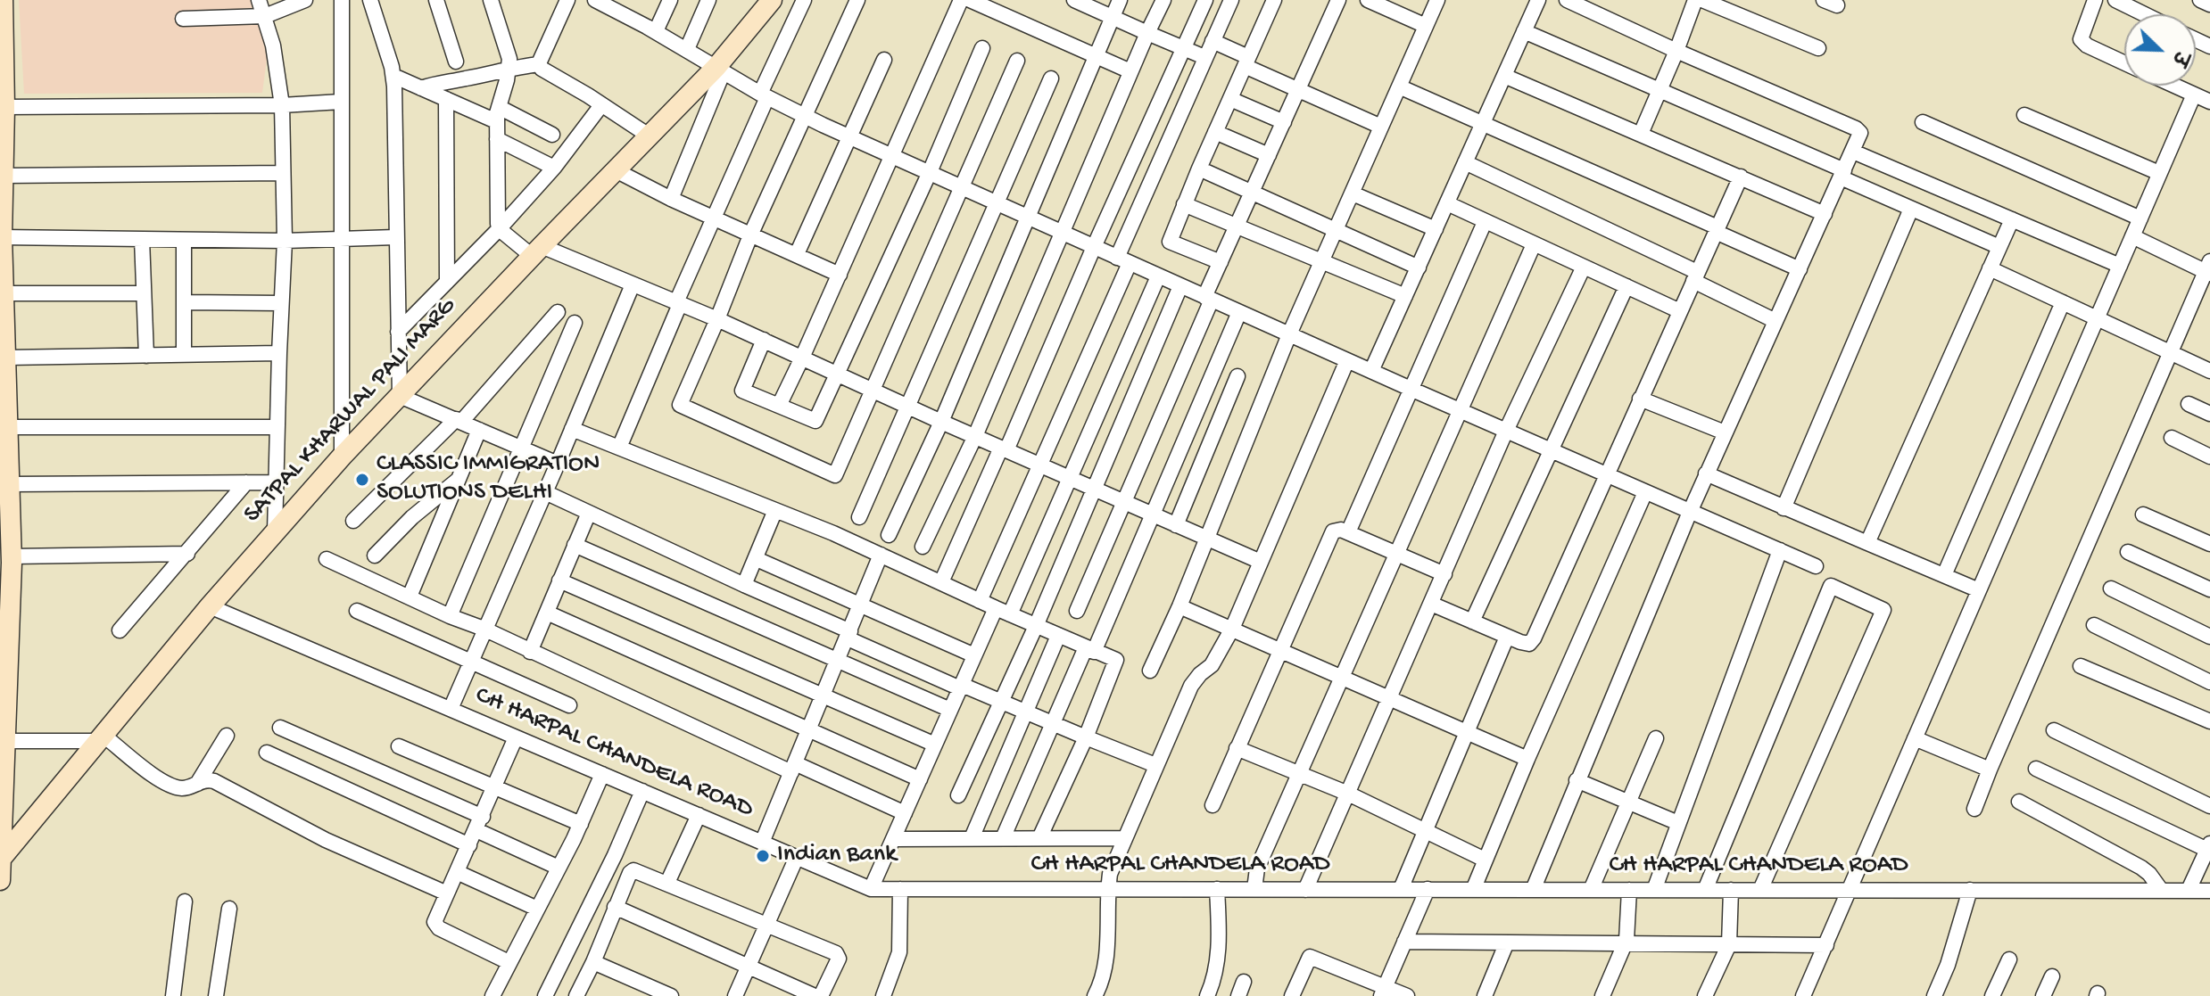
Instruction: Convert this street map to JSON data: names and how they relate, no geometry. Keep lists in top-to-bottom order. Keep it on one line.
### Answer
{"streets":{"street":["SATPAL KHARWAL PALI MARG","CH HARPAL CHANDELA ROAD"]},"crossings":[["SATPAL KHARWAL PALI MARG","CH HARPAL CHANDELA ROAD"]],"places":["CLASSIC IMMIGRATION SOLUTIONS DELHI","Indian Bank"],"north":"bottom right"}
